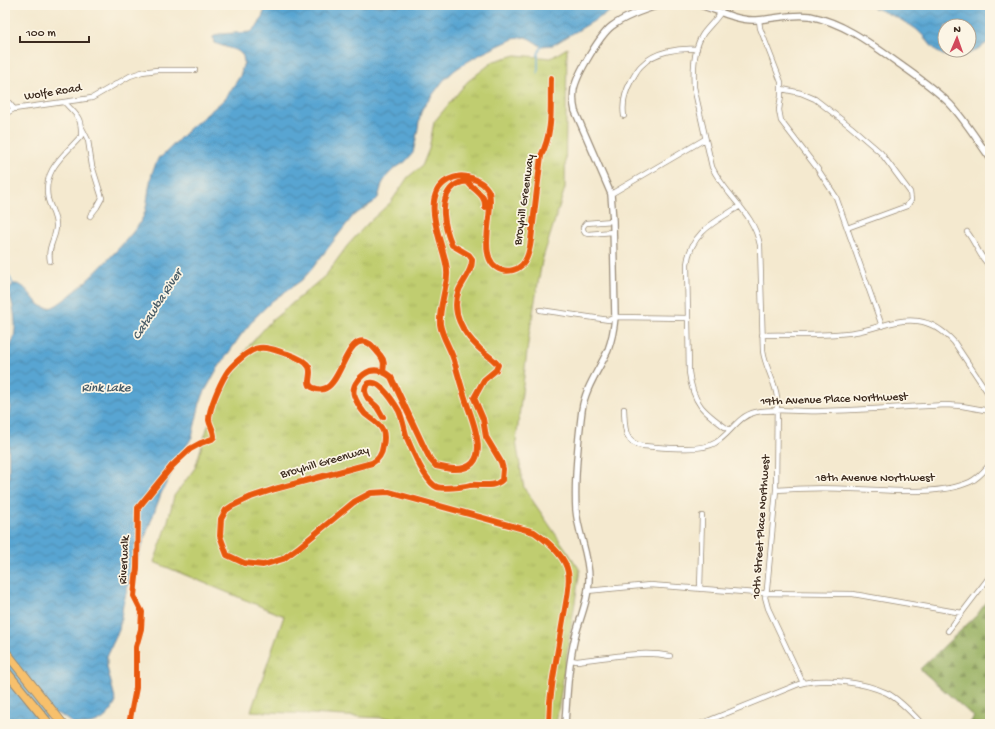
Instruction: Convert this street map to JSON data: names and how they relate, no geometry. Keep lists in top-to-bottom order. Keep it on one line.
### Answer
{"streets":{"street":["Wolfe Road","19th Avenue Place Northwest","18th Avenue Northwest","10th Street Place Northwest"],"cycle path":["Broyhill Greenway","Riverwalk"]},"crossings":[["19th Avenue Place Northwest","10th Street Place Northwest"],["18th Avenue Northwest","10th Street Place Northwest"]],"water":["Catawba River","Rink Lake"],"scale_bar":"100 m","north":"top"}
